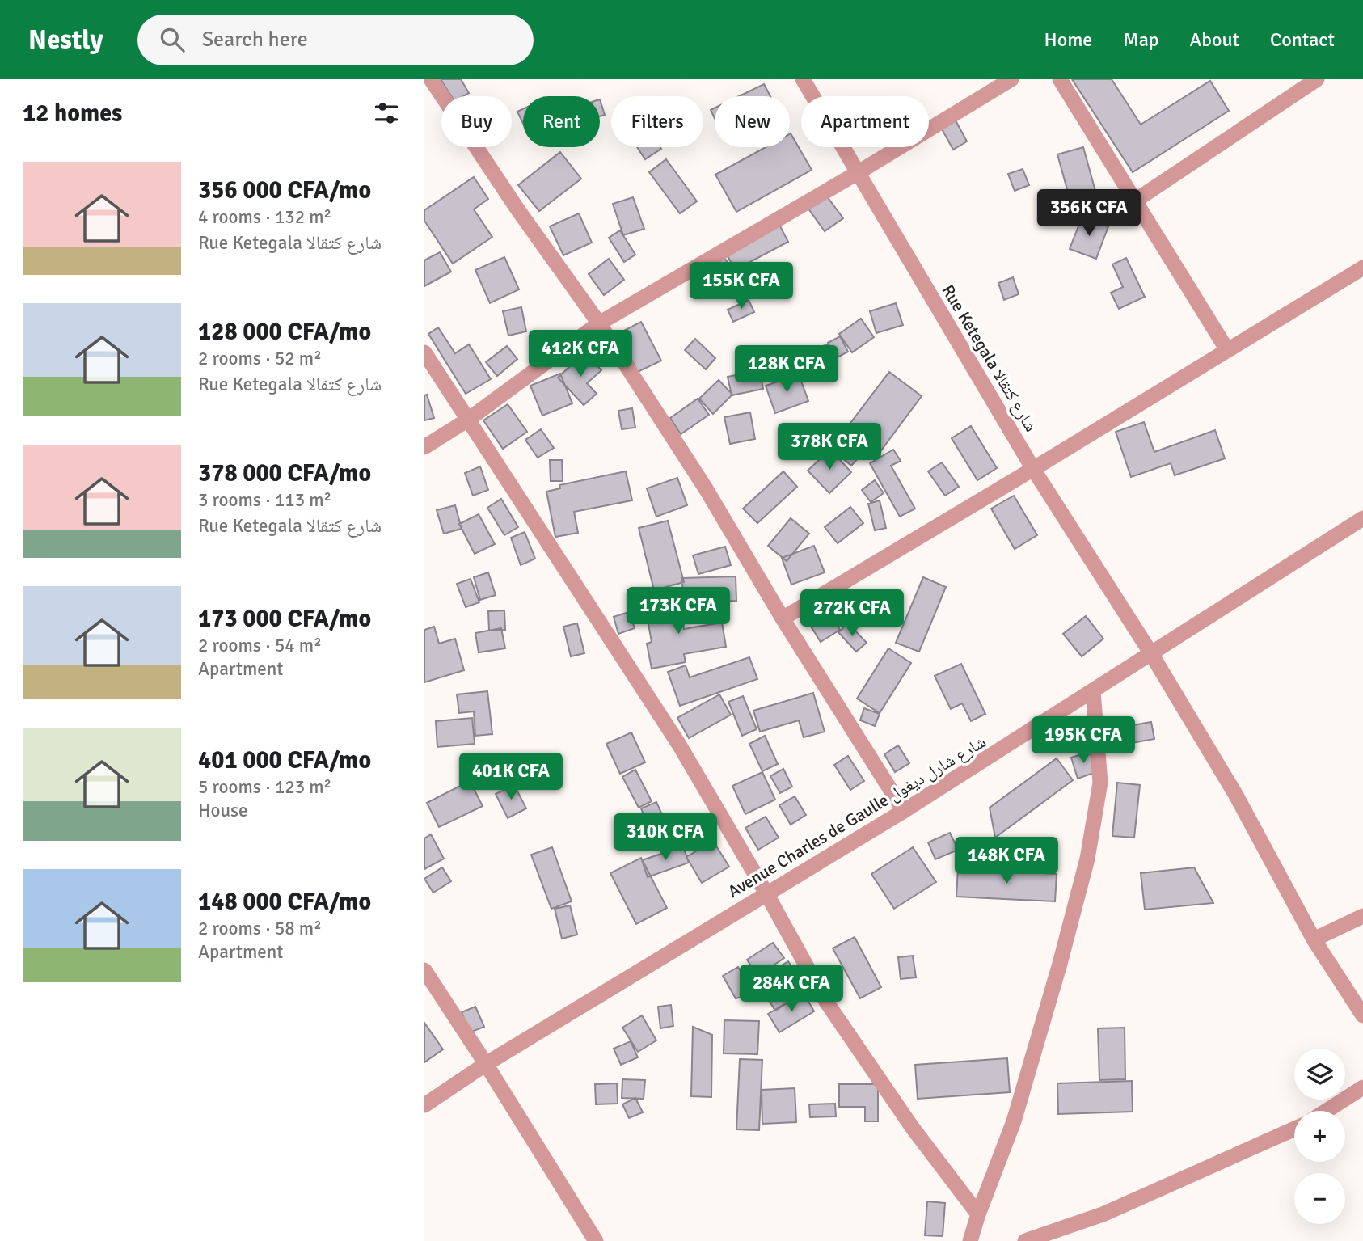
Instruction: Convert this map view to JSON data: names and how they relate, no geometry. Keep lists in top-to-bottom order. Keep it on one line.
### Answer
{"streets":{"street":["Rue Ketegala شارع كتقالا","Avenue Charles de Gaulle شارع شارل ديغول"]},"crossings":[["Rue Ketegala شارع كتقالا","Avenue Charles de Gaulle شارع شارل ديغول"]],"page":{"header":"Nestly","search":"Search here","nav":["Home","Map","About","Contact"],"heading":"12 homes","chip":["Buy","Rent","Filters","New","Apartment"],"list":[{"name":"356 000 CFA/mo","note":"4 rooms · 132 m² · Rue Ketegala شارع كتقالا"},{"name":"128 000 CFA/mo","note":"2 rooms · 52 m² · Rue Ketegala شارع كتقالا"},{"name":"378 000 CFA/mo","note":"3 rooms · 113 m² · Rue Ketegala شارع كتقالا"},{"name":"173 000 CFA/mo","note":"2 rooms · 54 m² · Apartment"},{"name":"401 000 CFA/mo","note":"5 rooms · 123 m² · House"},{"name":"148 000 CFA/mo","note":"2 rooms · 58 m² · Apartment"}],"price":["356K CFA","155K CFA","412K CFA","128K CFA","378K CFA","173K CFA","272K CFA","195K CFA","401K CFA","310K CFA","148K CFA","284K CFA"],"map_buttons":["+","−"]}}
